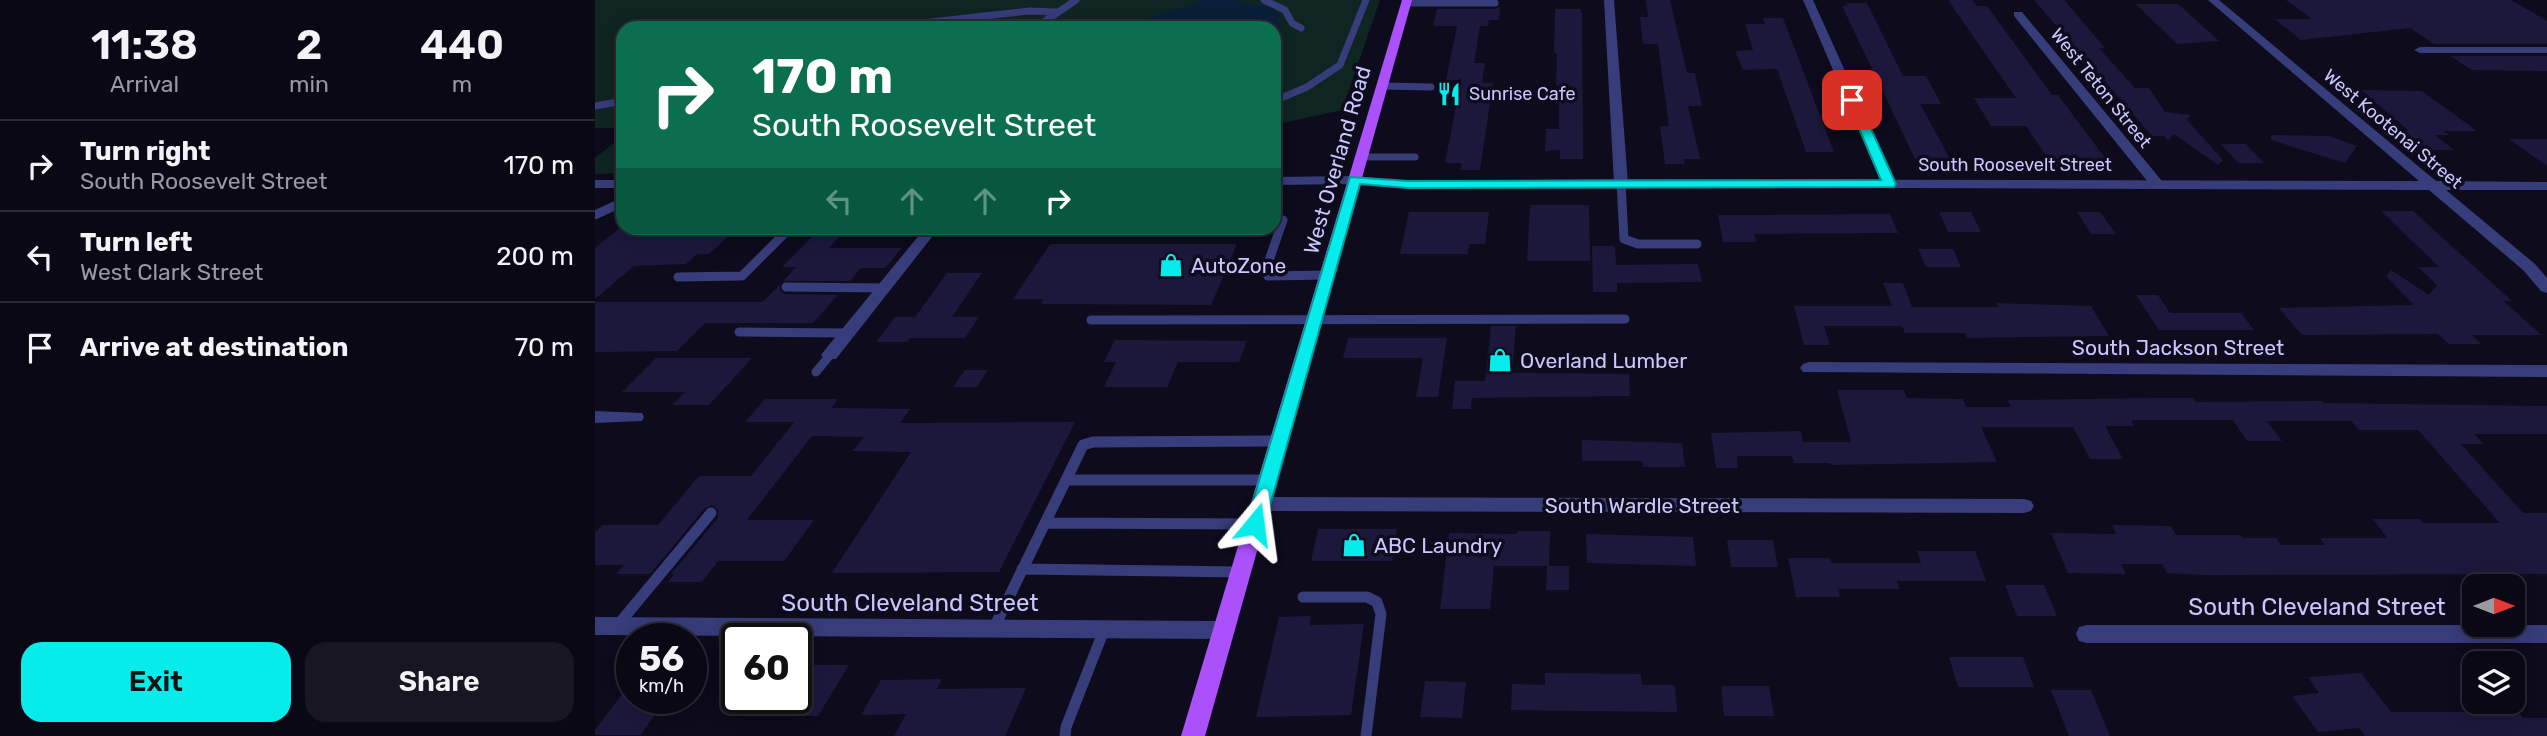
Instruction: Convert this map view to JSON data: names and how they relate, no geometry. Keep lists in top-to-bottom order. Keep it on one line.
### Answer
{"streets":{"main road":["West Overland Road"],"street":["West Teton Street","West Kootenai Street","South Roosevelt Street","South Jackson Street","South Wardle Street","South Cleveland Street"]},"crossings":[["West Teton Street","South Roosevelt Street"],["West Kootenai Street","South Roosevelt Street"],["West Overland Road","South Roosevelt Street"],["West Overland Road","South Wardle Street"],["West Overland Road","South Cleveland Street"]],"places":{"restaurant":["Sunrise Cafe"],"shop":["AutoZone","Overland Lumber","ABC Laundry"]},"north":"right","page":{"eta":["11:38","Arrival","2","min","440","m"],"turn":["170 m","South Roosevelt Street"],"list":[{"name":"Turn right","note":"South Roosevelt Street","value":"170 m"},{"name":"Turn left","note":"West Clark Street","value":"200 m"},{"name":"Arrive at destination","value":"70 m"}],"speed":"56 km/h","limit":"60","buttons":["Exit","Share"]}}
